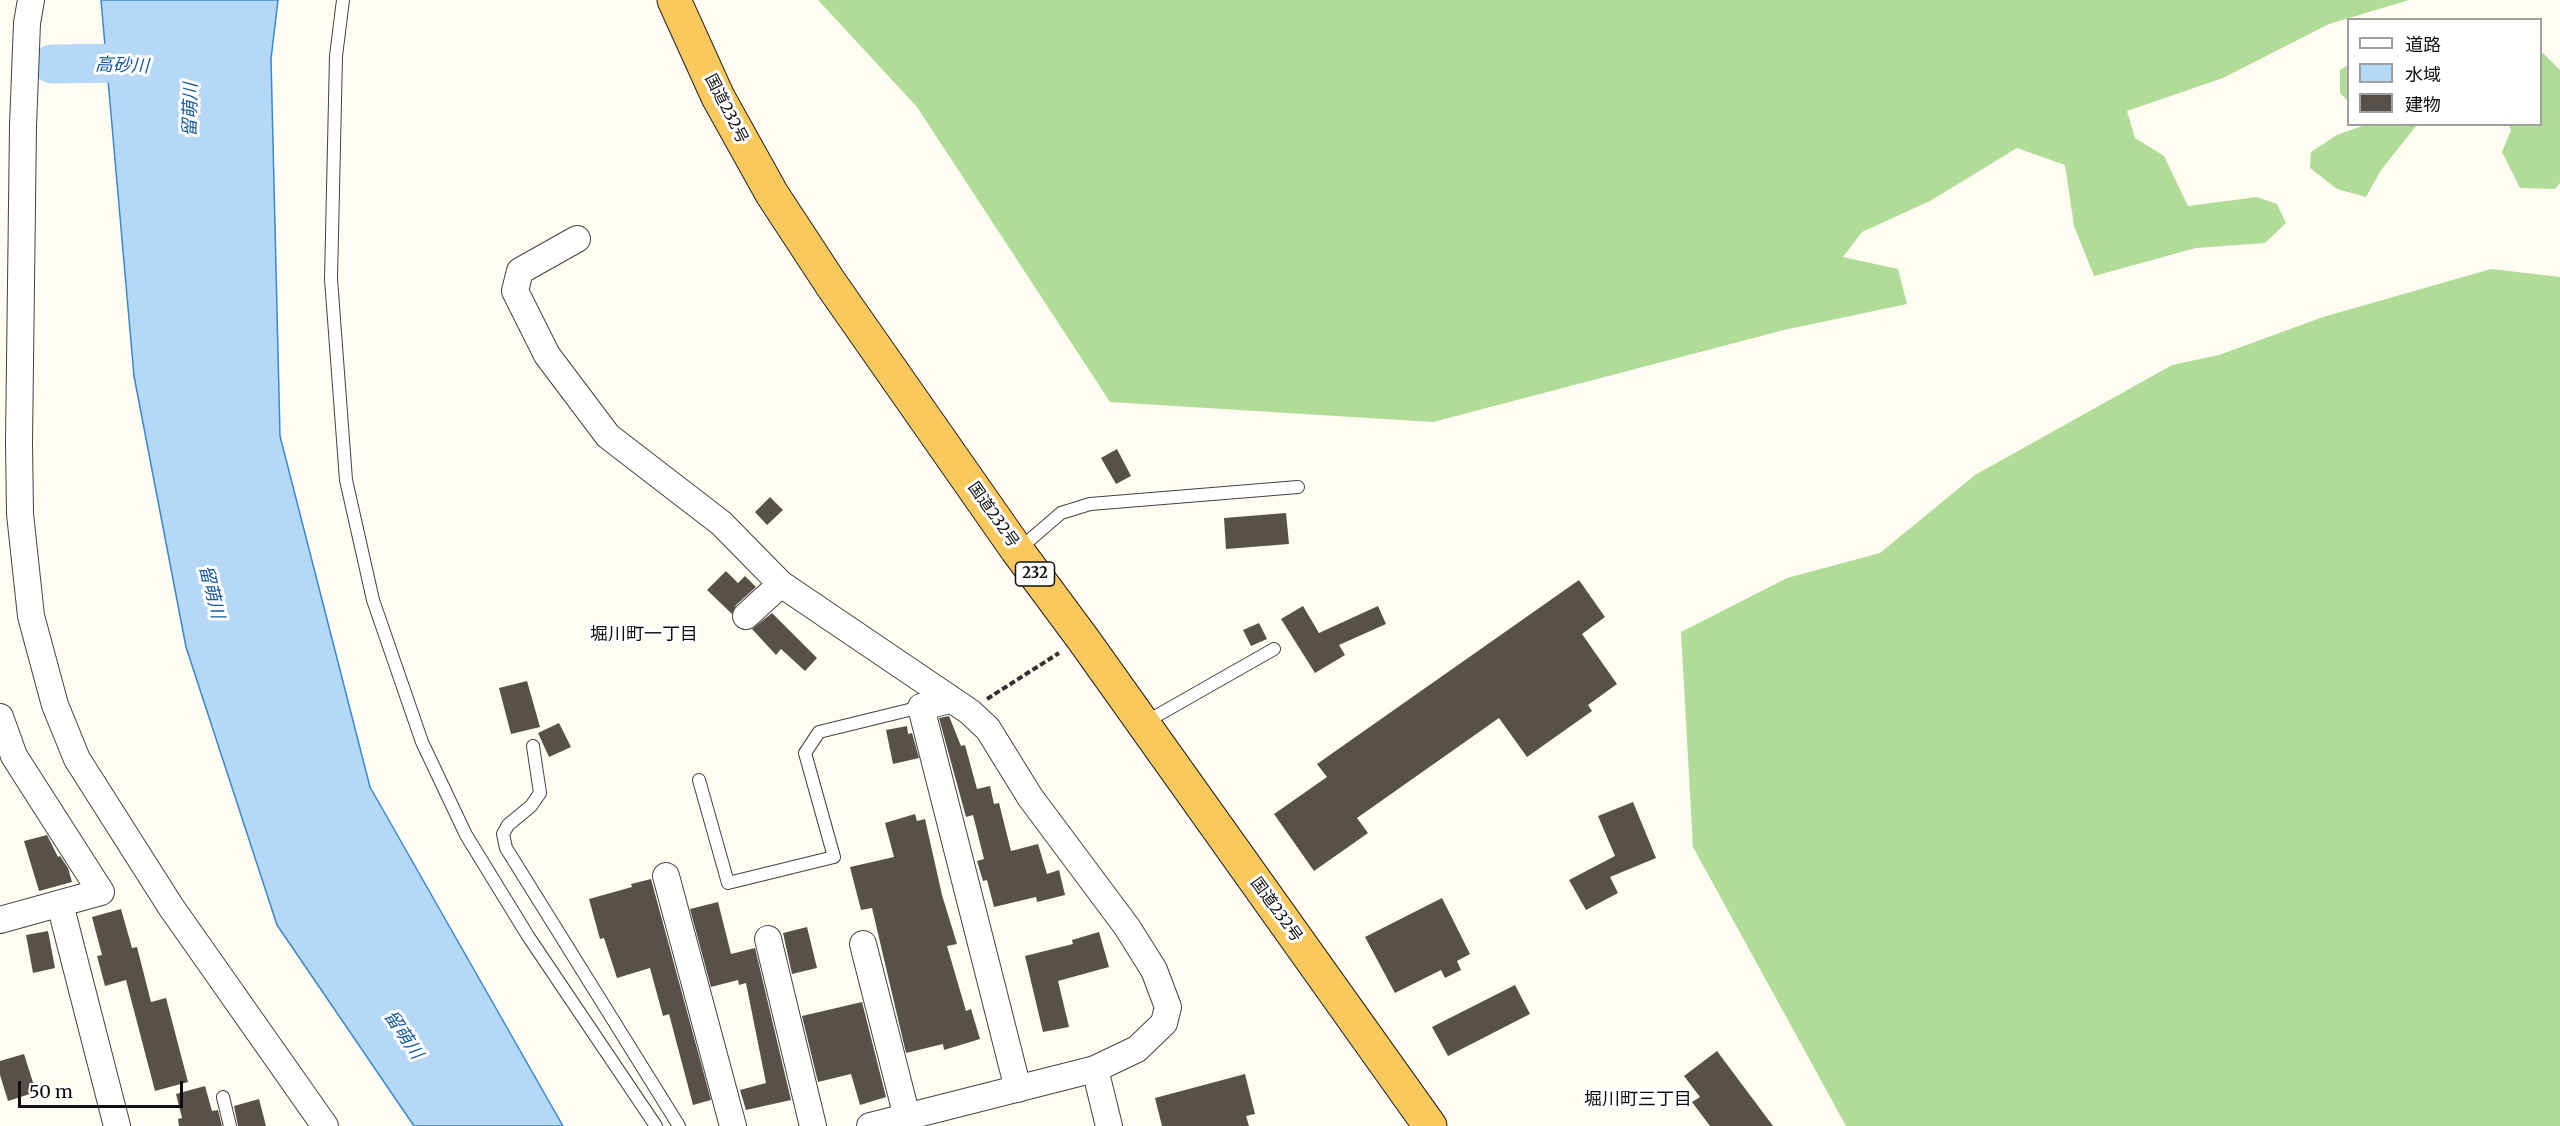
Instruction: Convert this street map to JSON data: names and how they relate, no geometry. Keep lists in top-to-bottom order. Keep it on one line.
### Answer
{"streets":{"highway":["国道232号","232"]},"districts":["堀川町一丁目","堀川町三丁目"],"water":["高砂川","留萌川"],"legend":["道路","水域","建物"],"scale_bar":"50 m"}
